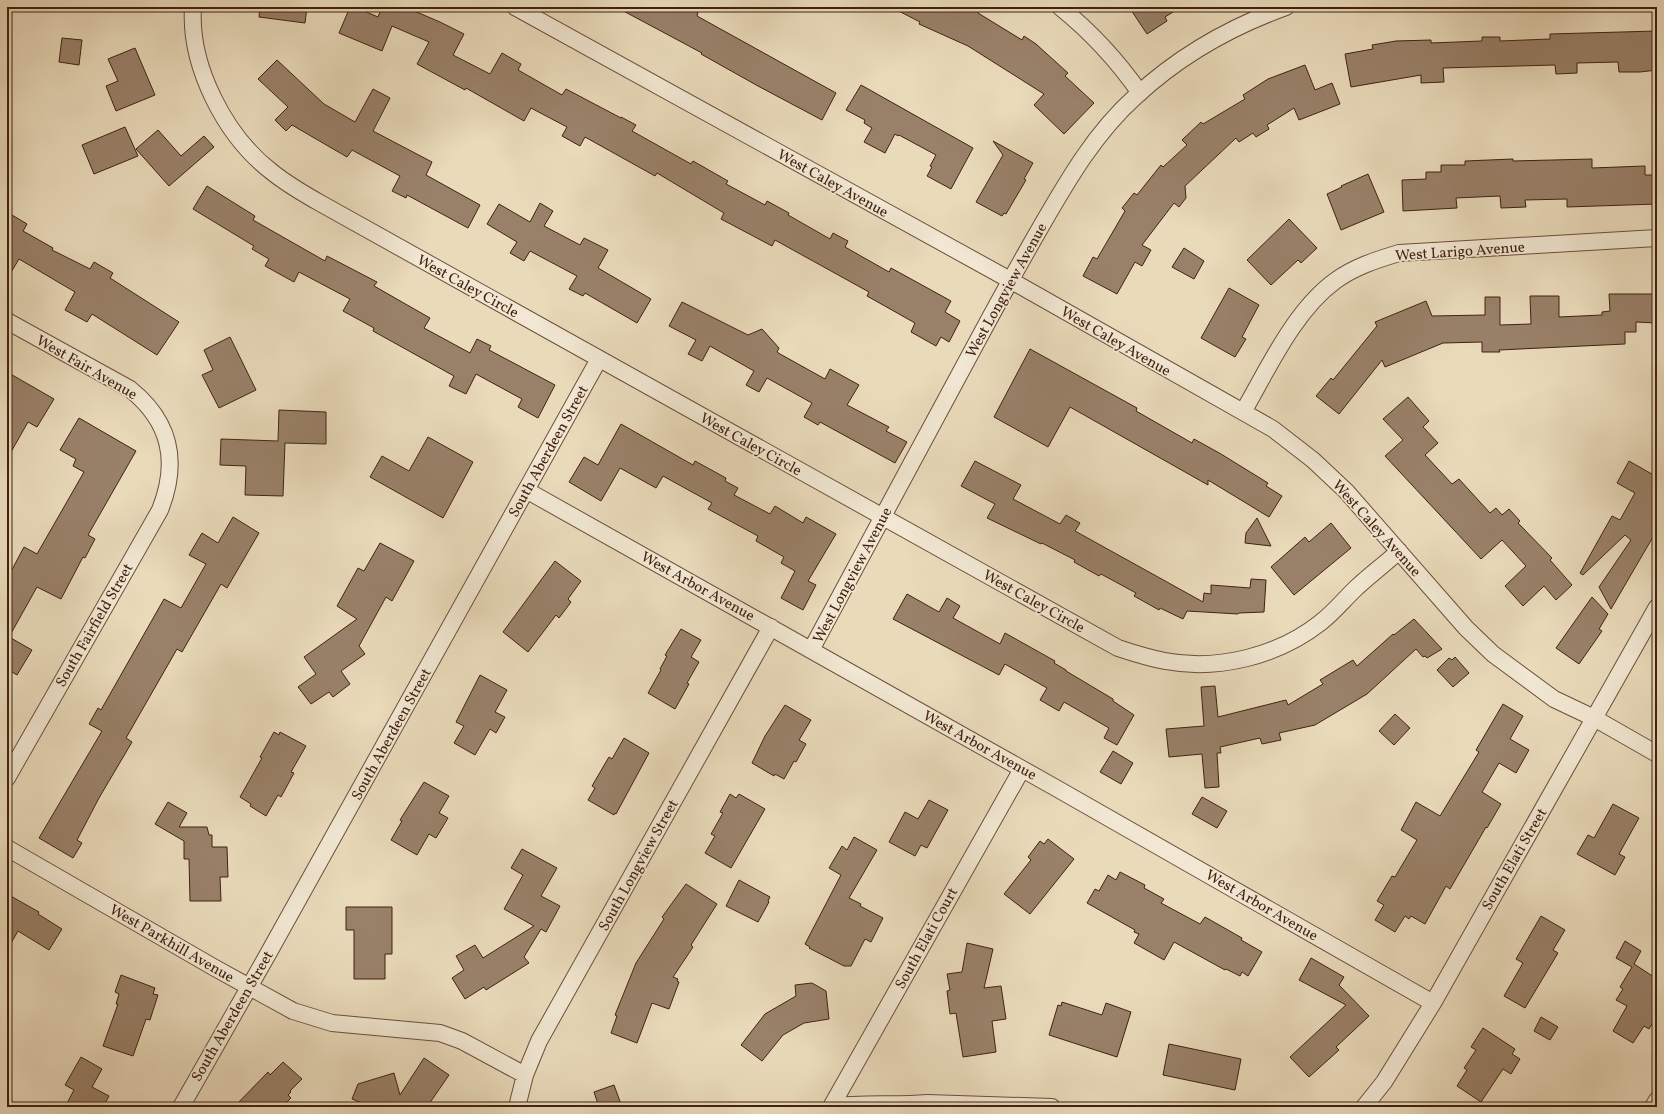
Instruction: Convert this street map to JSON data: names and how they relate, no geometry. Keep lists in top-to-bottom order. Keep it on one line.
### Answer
{"streets":{"street":["West Caley Avenue","West Larigo Avenue","West Caley Circle","West Longview Avenue","West Fair Avenue","South Aberdeen Street","West Arbor Avenue","South Fairfield Street","South Elati Street","South Longview Street","South Elati Court","West Parkhill Avenue"]},"crossings":[["West Caley Avenue","West Larigo Avenue"],["West Caley Avenue","West Caley Circle"],["West Caley Avenue","West Longview Avenue"],["West Caley Avenue","South Elati Street"],["West Caley Circle","West Longview Avenue"],["West Caley Circle","South Aberdeen Street"],["West Longview Avenue","West Arbor Avenue"],["West Fair Avenue","South Fairfield Street"],["South Aberdeen Street","West Arbor Avenue"],["South Aberdeen Street","West Parkhill Avenue"],["West Arbor Avenue","South Elati Street"],["West Arbor Avenue","South Longview Street"],["West Arbor Avenue","South Elati Court"],["South Longview Street","West Parkhill Avenue"]]}
